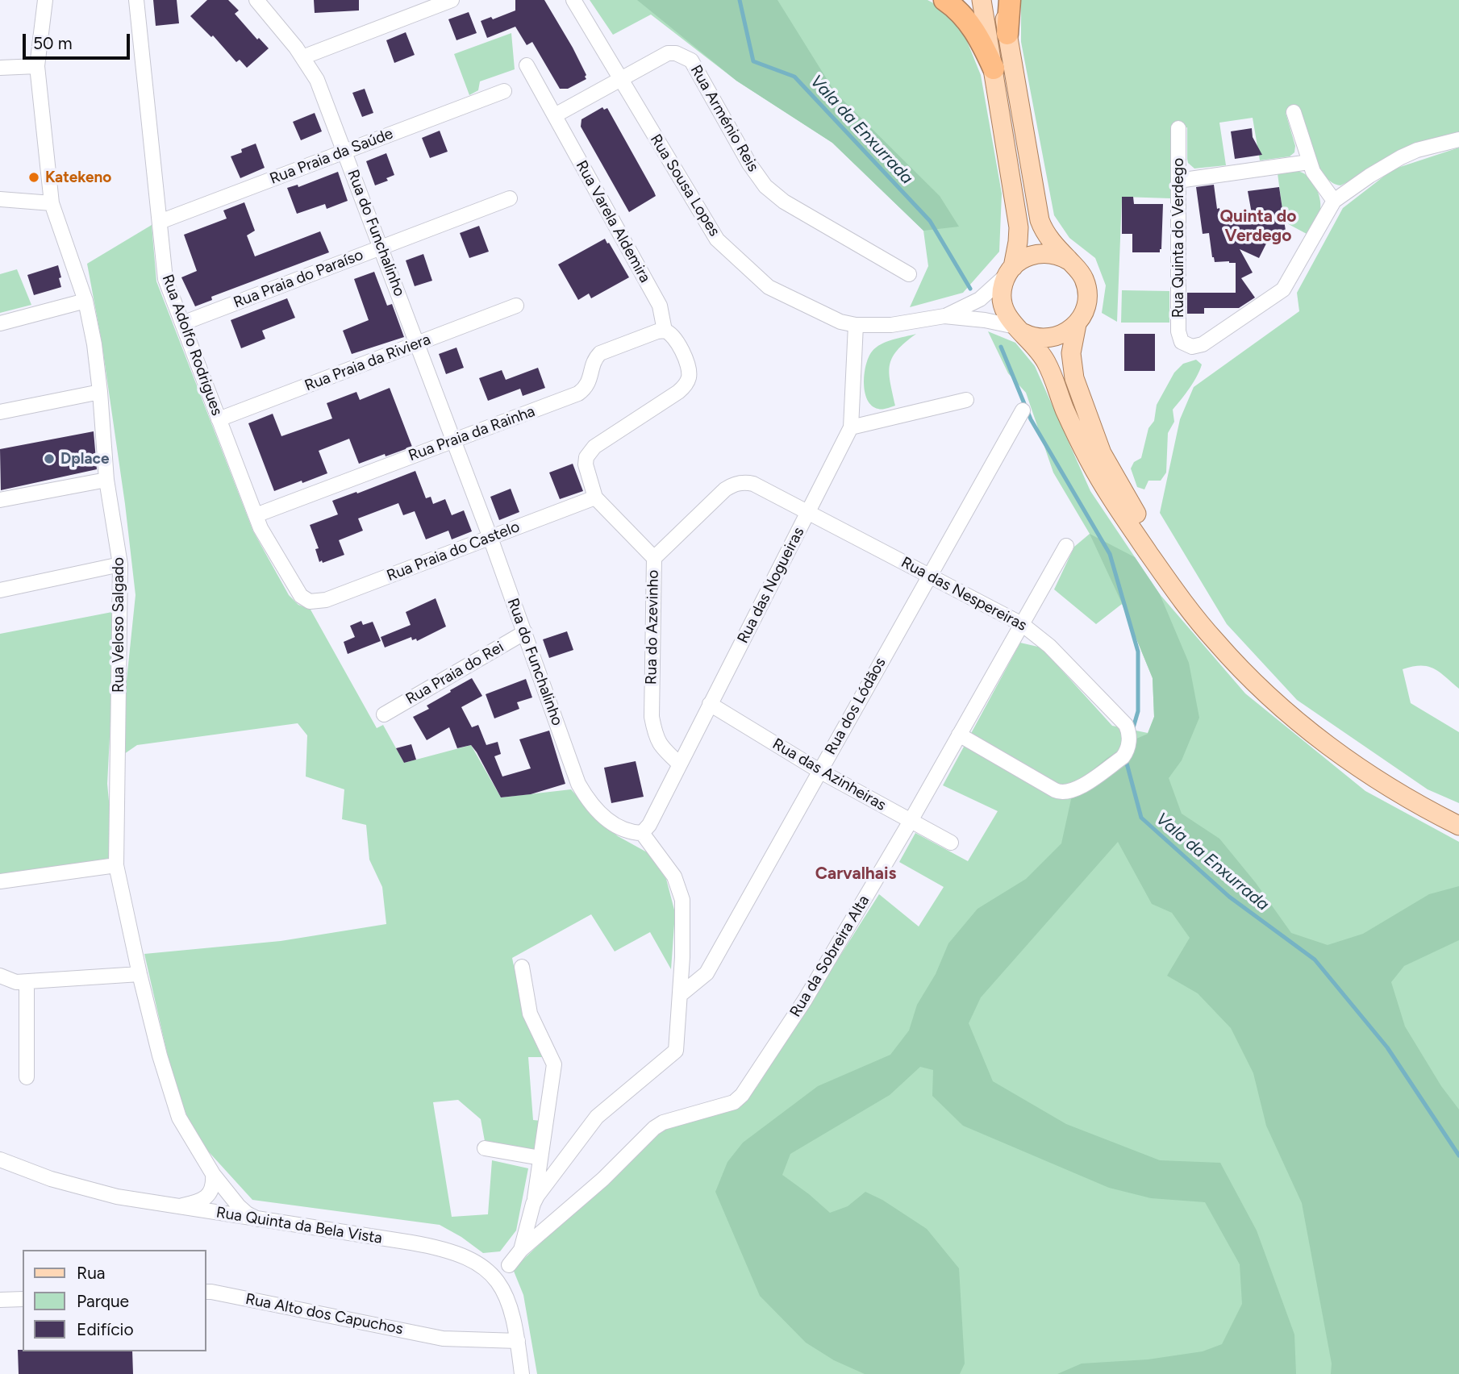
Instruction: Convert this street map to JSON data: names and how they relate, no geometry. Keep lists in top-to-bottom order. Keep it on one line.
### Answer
{"streets":{"street":["Rua Arménio Reis","Rua Praia da Saúde","Rua Sousa Lopes","Rua Varela Aldemira","Rua do Funchalinho","Rua Quinta do Verdego","Rua Praia do Paraíso","Rua Adolfo Rodrigues","Rua Praia da Riviera","Rua Praia da Rainha","Rua Praia do Castelo","Rua das Nogueiras","Rua das Nespereiras","Rua Veloso Salgado","Rua do Azevinho","Rua Praia do Rei","Rua dos Lódãos","Rua das Azinheiras","Rua da Sobreira Alta","Rua Quinta da Bela Vista","Rua Alto dos Capuchos"]},"crossings":[["Rua Arménio Reis","Rua Sousa Lopes"],["Rua Praia da Saúde","Rua do Funchalinho"],["Rua Praia da Saúde","Rua Adolfo Rodrigues"],["Rua Sousa Lopes","Rua das Nogueiras"],["Rua Varela Aldemira","Rua Praia da Rainha"],["Rua Varela Aldemira","Rua do Azevinho"],["Rua do Funchalinho","Rua Praia do Paraíso"],["Rua do Funchalinho","Rua Praia da Riviera"],["Rua do Funchalinho","Rua Praia da Rainha"],["Rua do Funchalinho","Rua Praia do Castelo"],["Rua do Funchalinho","Rua das Nogueiras"],["Rua do Funchalinho","Rua Praia do Rei"],["Rua Praia do Paraíso","Rua Adolfo Rodrigues"],["Rua Adolfo Rodrigues","Rua Praia da Riviera"],["Rua Adolfo Rodrigues","Rua Praia da Rainha"],["Rua Adolfo Rodrigues","Rua Praia do Castelo"],["Rua Praia da Rainha","Rua do Azevinho"],["Rua Praia do Castelo","Rua do Azevinho"],["Rua das Nogueiras","Rua das Nespereiras"],["Rua das Nogueiras","Rua do Azevinho"],["Rua das Nogueiras","Rua das Azinheiras"],["Rua das Nespereiras","Rua do Azevinho"],["Rua das Nespereiras","Rua dos Lódãos"],["Rua das Nespereiras","Rua da Sobreira Alta"],["Rua Veloso Salgado","Rua Quinta da Bela Vista"],["Rua dos Lódãos","Rua das Azinheiras"],["Rua das Azinheiras","Rua da Sobreira Alta"],["Rua Quinta da Bela Vista","Rua Alto dos Capuchos"]],"districts":["Quinta do Verdego","Carvalhais"],"water":["Vala da Enxurrada"],"places":["Katekeno","Dplace"],"legend":["Rua","Parque","Edifício"],"scale_bar":"50 m"}
